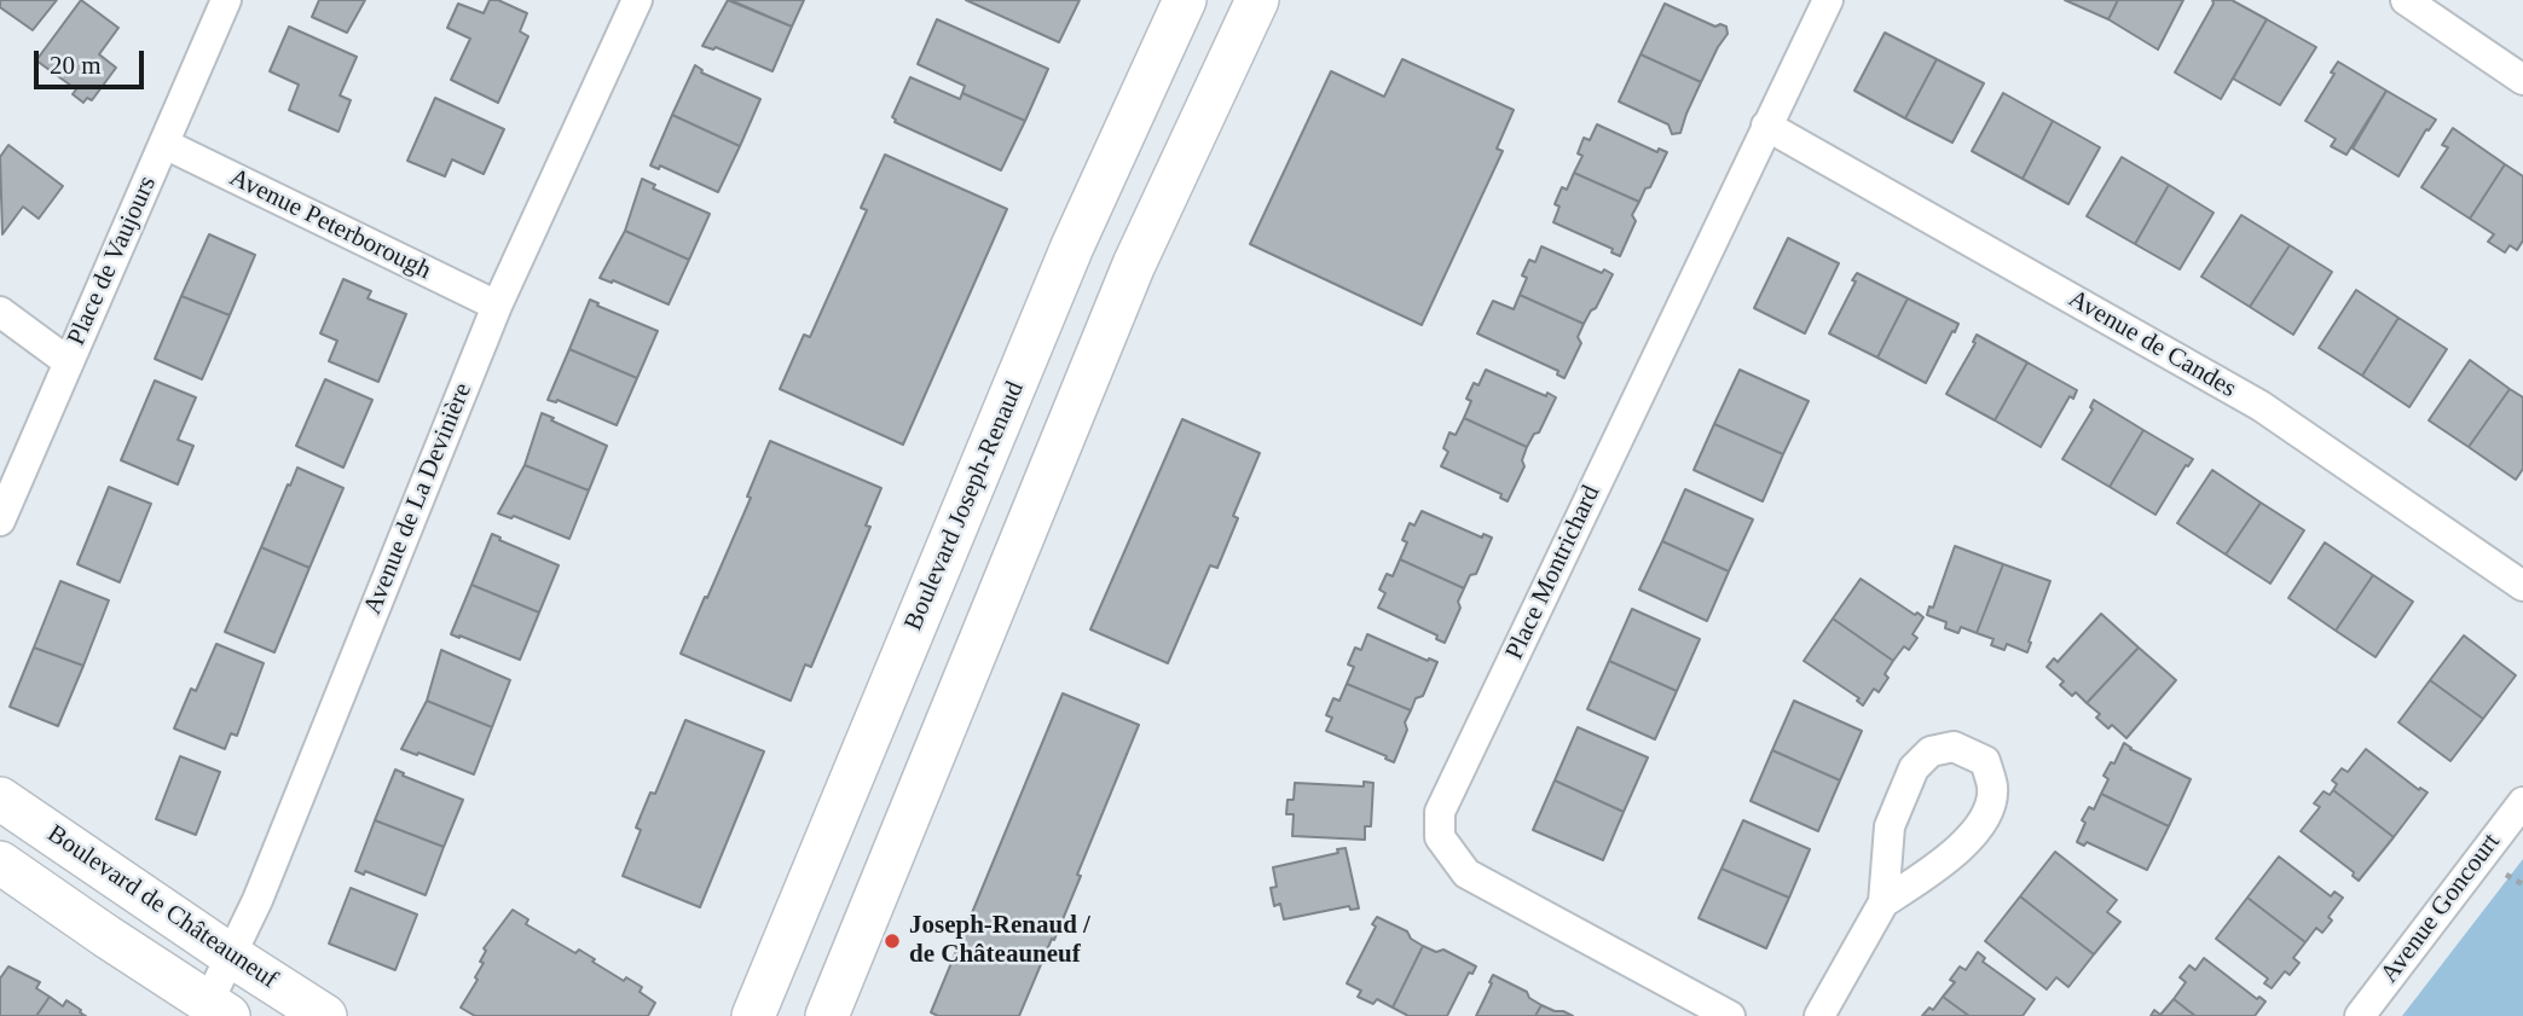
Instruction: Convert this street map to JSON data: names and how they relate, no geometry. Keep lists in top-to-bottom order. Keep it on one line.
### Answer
{"streets":{"street":["Avenue Peterborough","Place de Vaujours","Avenue de Candes","Avenue de La Devinière","Boulevard Joseph-Renaud","Place Montrichard","Boulevard de Châteauneuf","Avenue Goncourt"]},"crossings":[["Avenue Peterborough","Place de Vaujours"],["Avenue Peterborough","Avenue de La Devinière"],["Avenue de Candes","Place Montrichard"],["Avenue de La Devinière","Boulevard de Châteauneuf"]],"places":["Joseph-Renaud / de Châteauneuf"],"scale_bar":"20 m"}
